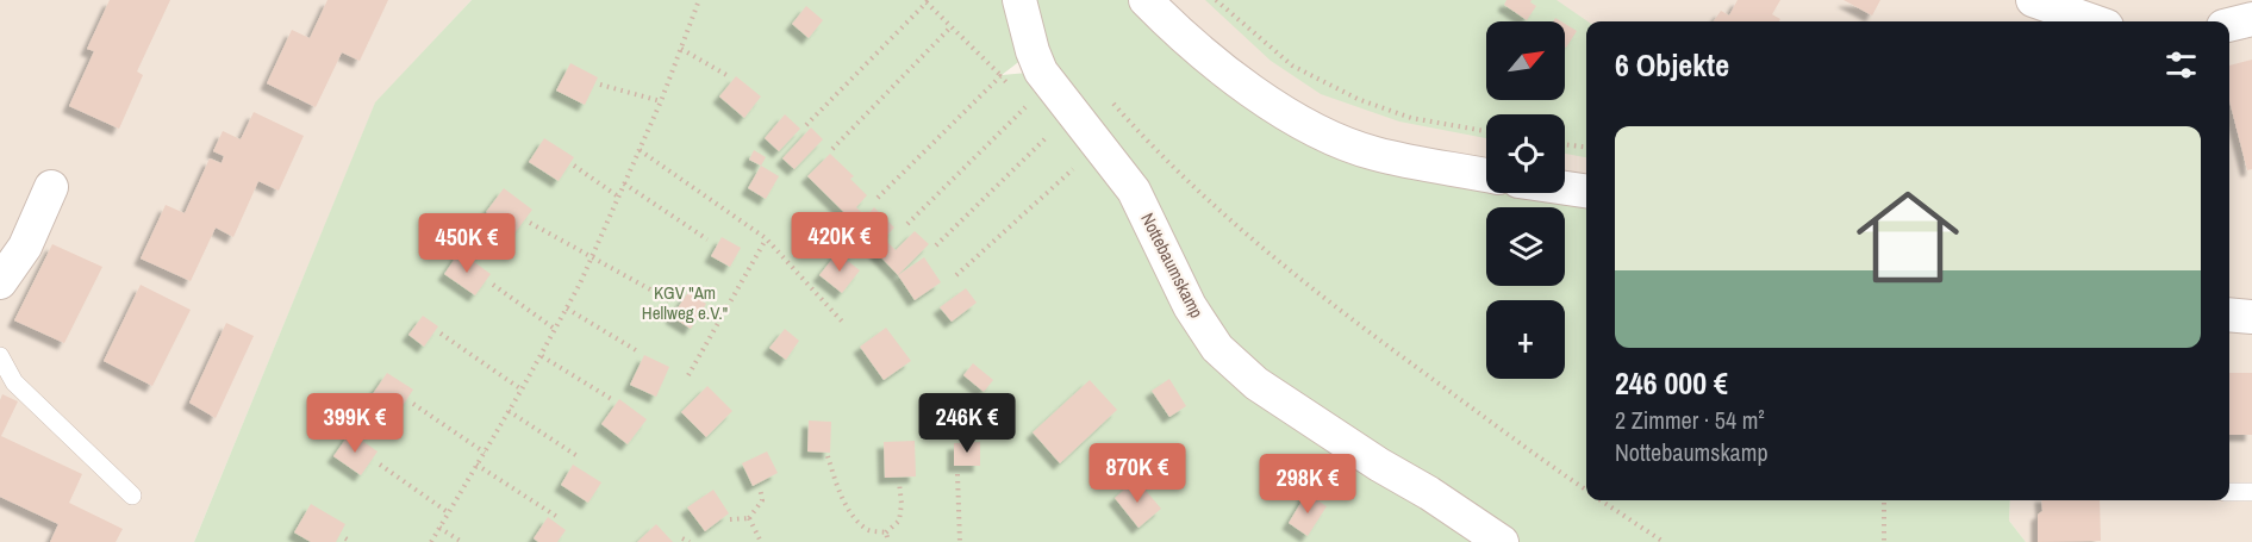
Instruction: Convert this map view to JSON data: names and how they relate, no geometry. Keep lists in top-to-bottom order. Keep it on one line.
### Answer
{"streets":{"street":["Nottebaumskamp"]},"parks":["KGV \"Am Hellweg e.V.\""],"north":"top right","page":{"map_buttons":"+","heading":"6 Objekte","list":[{"name":"246 000 €","note":"2 Zimmer · 54 m² · Nottebaumskamp"}],"price":["420K €","450K €","399K €","246K €","870K €","298K €"]}}
